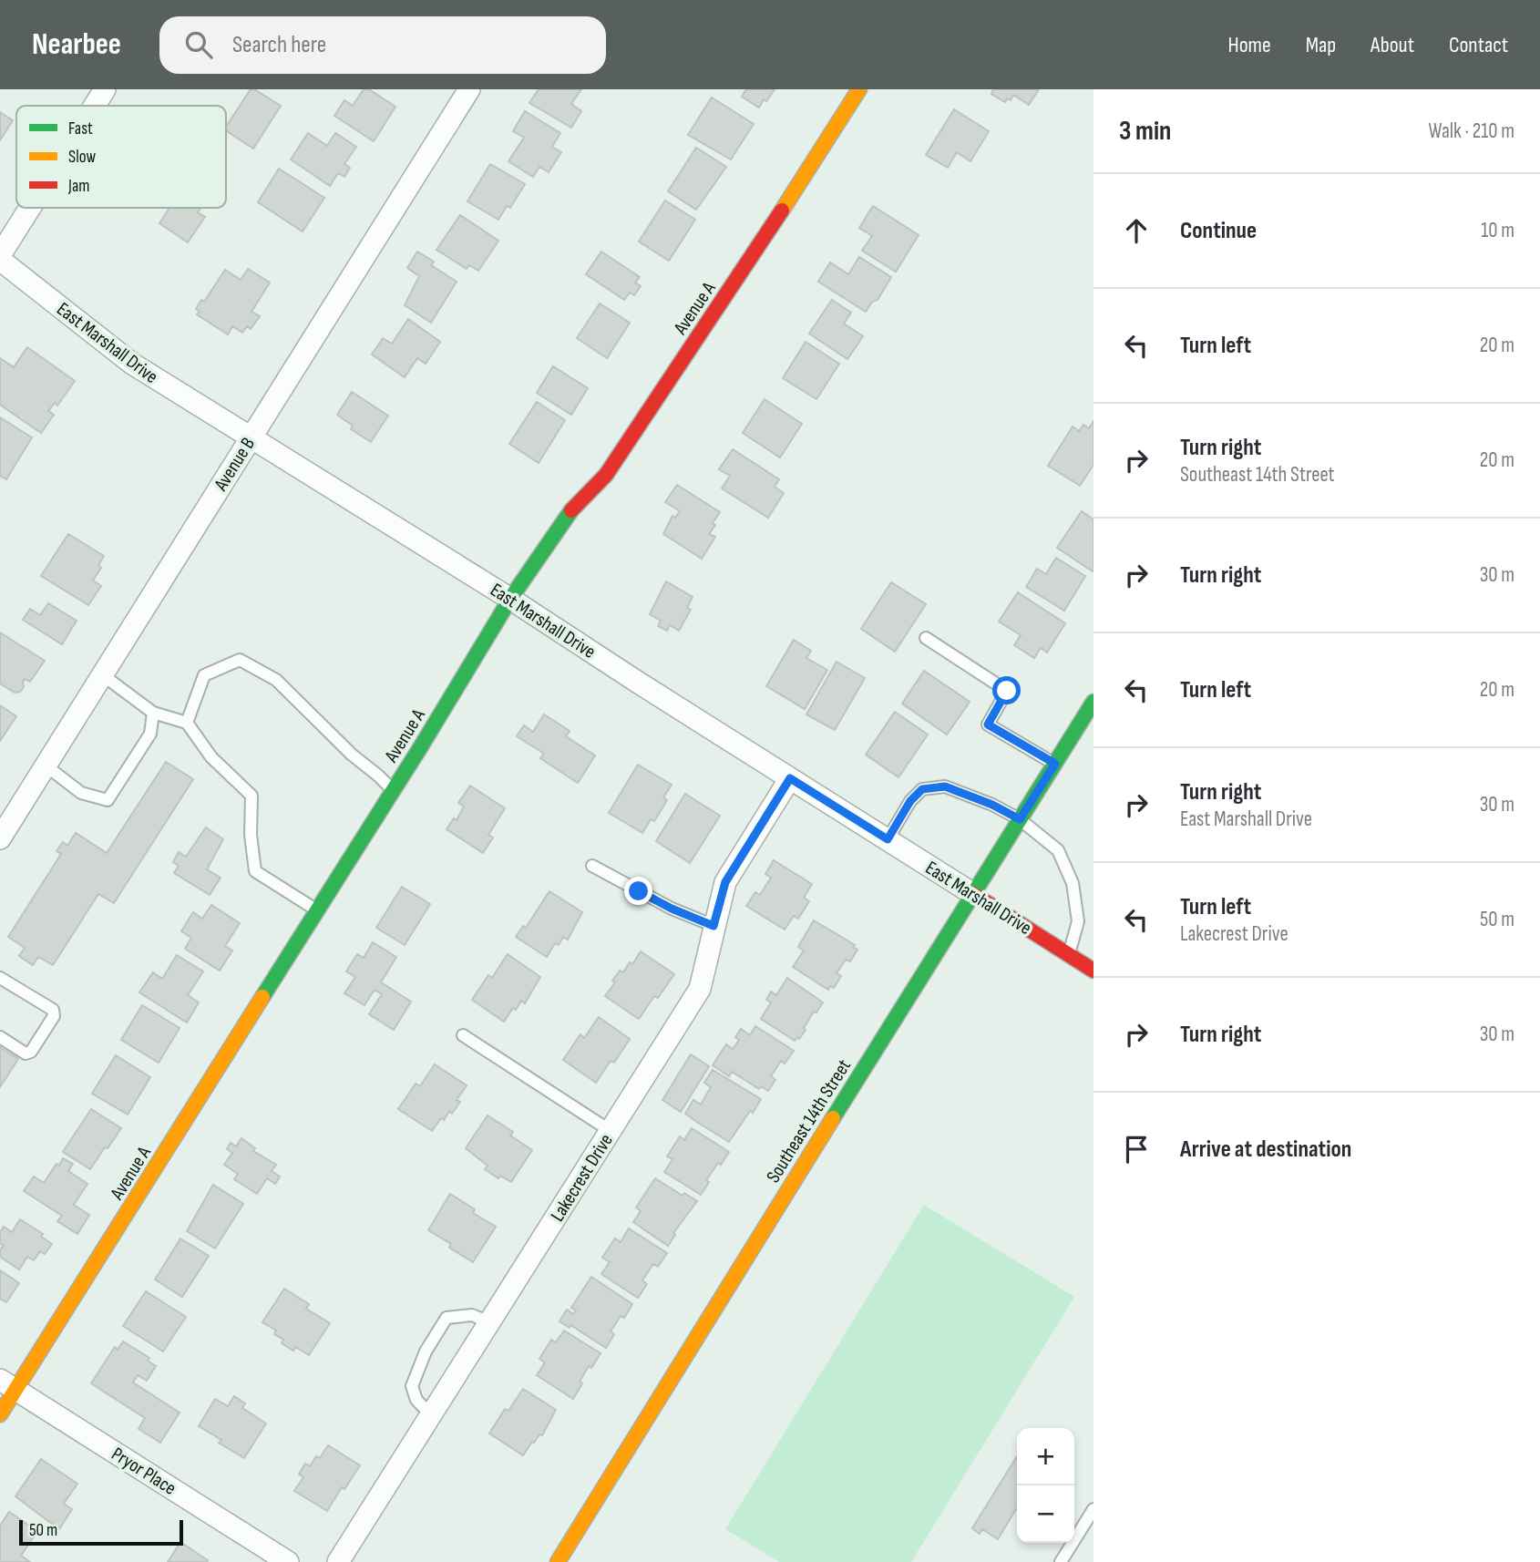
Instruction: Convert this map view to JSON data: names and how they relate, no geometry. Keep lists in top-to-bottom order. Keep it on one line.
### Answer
{"streets":{"street":["Avenue A","East Marshall Drive","Avenue B","Southeast 14th Street","Lakecrest Drive","Pryor Place"]},"crossings":[["Avenue A","East Marshall Drive"],["Avenue A","Pryor Place"],["East Marshall Drive","Avenue B"],["East Marshall Drive","Southeast 14th Street"],["East Marshall Drive","Lakecrest Drive"]],"legend":["Fast","Slow","Jam"],"scale_bar":"50 m","page":{"header":"Nearbee","search":"Search here","nav":["Home","Map","About","Contact"],"heading":["3 min","Walk · 210 m"],"list":[["Continue","10 m"],["Turn left","20 m"],["Turn right","Southeast 14th Street","20 m"],["Turn right","30 m"],["Turn left","20 m"],["Turn right","East Marshall Drive","30 m"],["Turn left","Lakecrest Drive","50 m"],["Turn right","30 m"],"Arrive at destination"],"map_buttons":["+","−"],"scale":"50 m"}}
